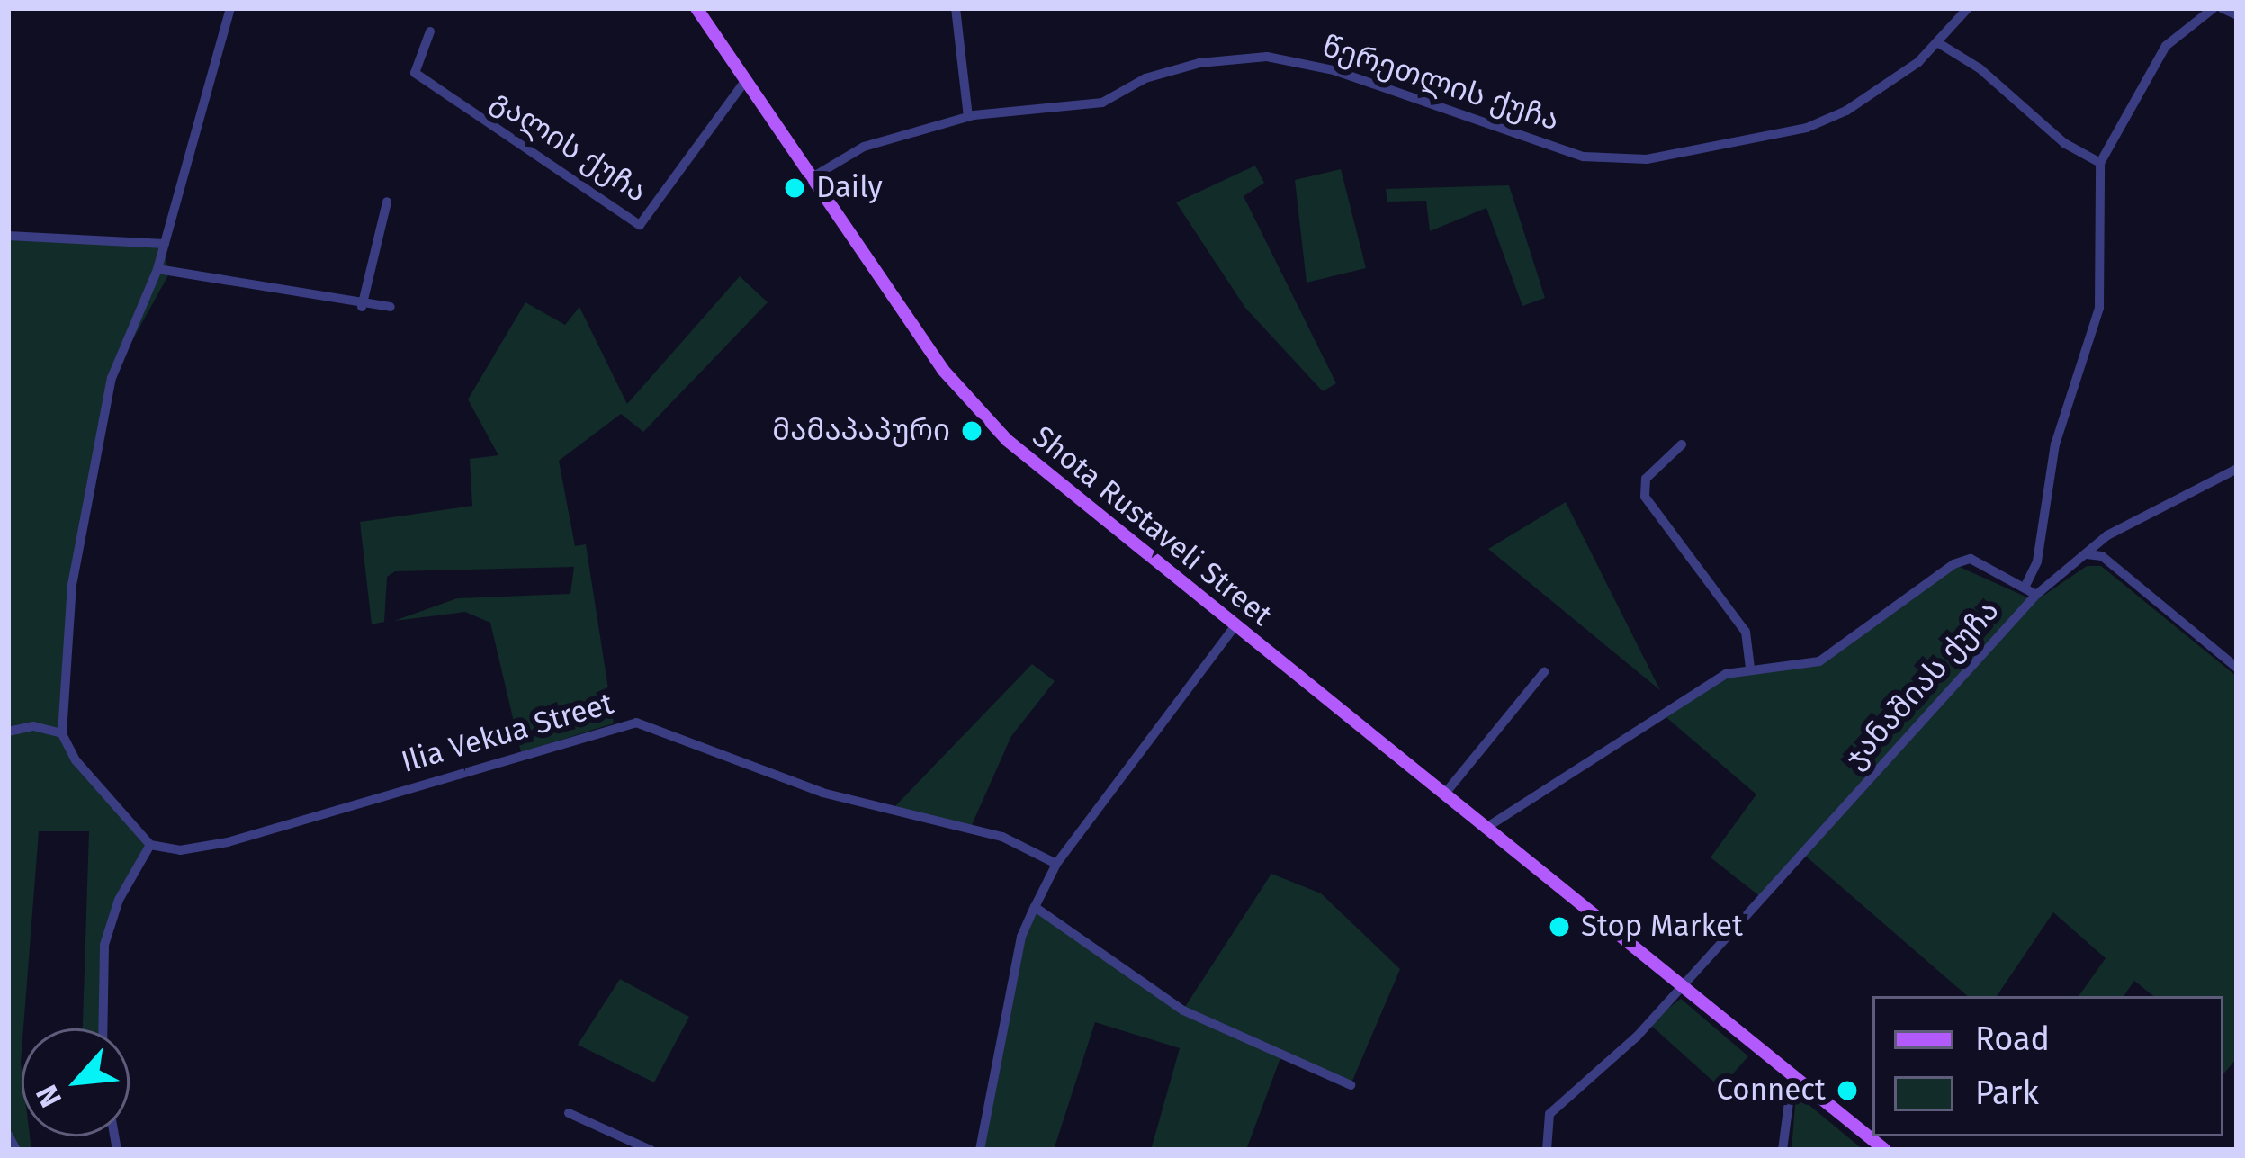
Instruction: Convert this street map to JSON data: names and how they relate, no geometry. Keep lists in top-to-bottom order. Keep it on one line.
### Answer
{"streets":{"main road":["Shota Rustaveli Street"],"street":["წერეთლის ქუჩა","გალის ქუჩა","ჯანაშიას ქუჩა","Ilia Vekua Street"]},"crossings":[["წერეთლის ქუჩა","Shota Rustaveli Street"],["გალის ქუჩა","Shota Rustaveli Street"],["Shota Rustaveli Street","ჯანაშიას ქუჩა"]],"places":["Daily","მამაპაპური","Stop Market","Connect"],"legend":["Road","Park"],"north":"bottom left"}
